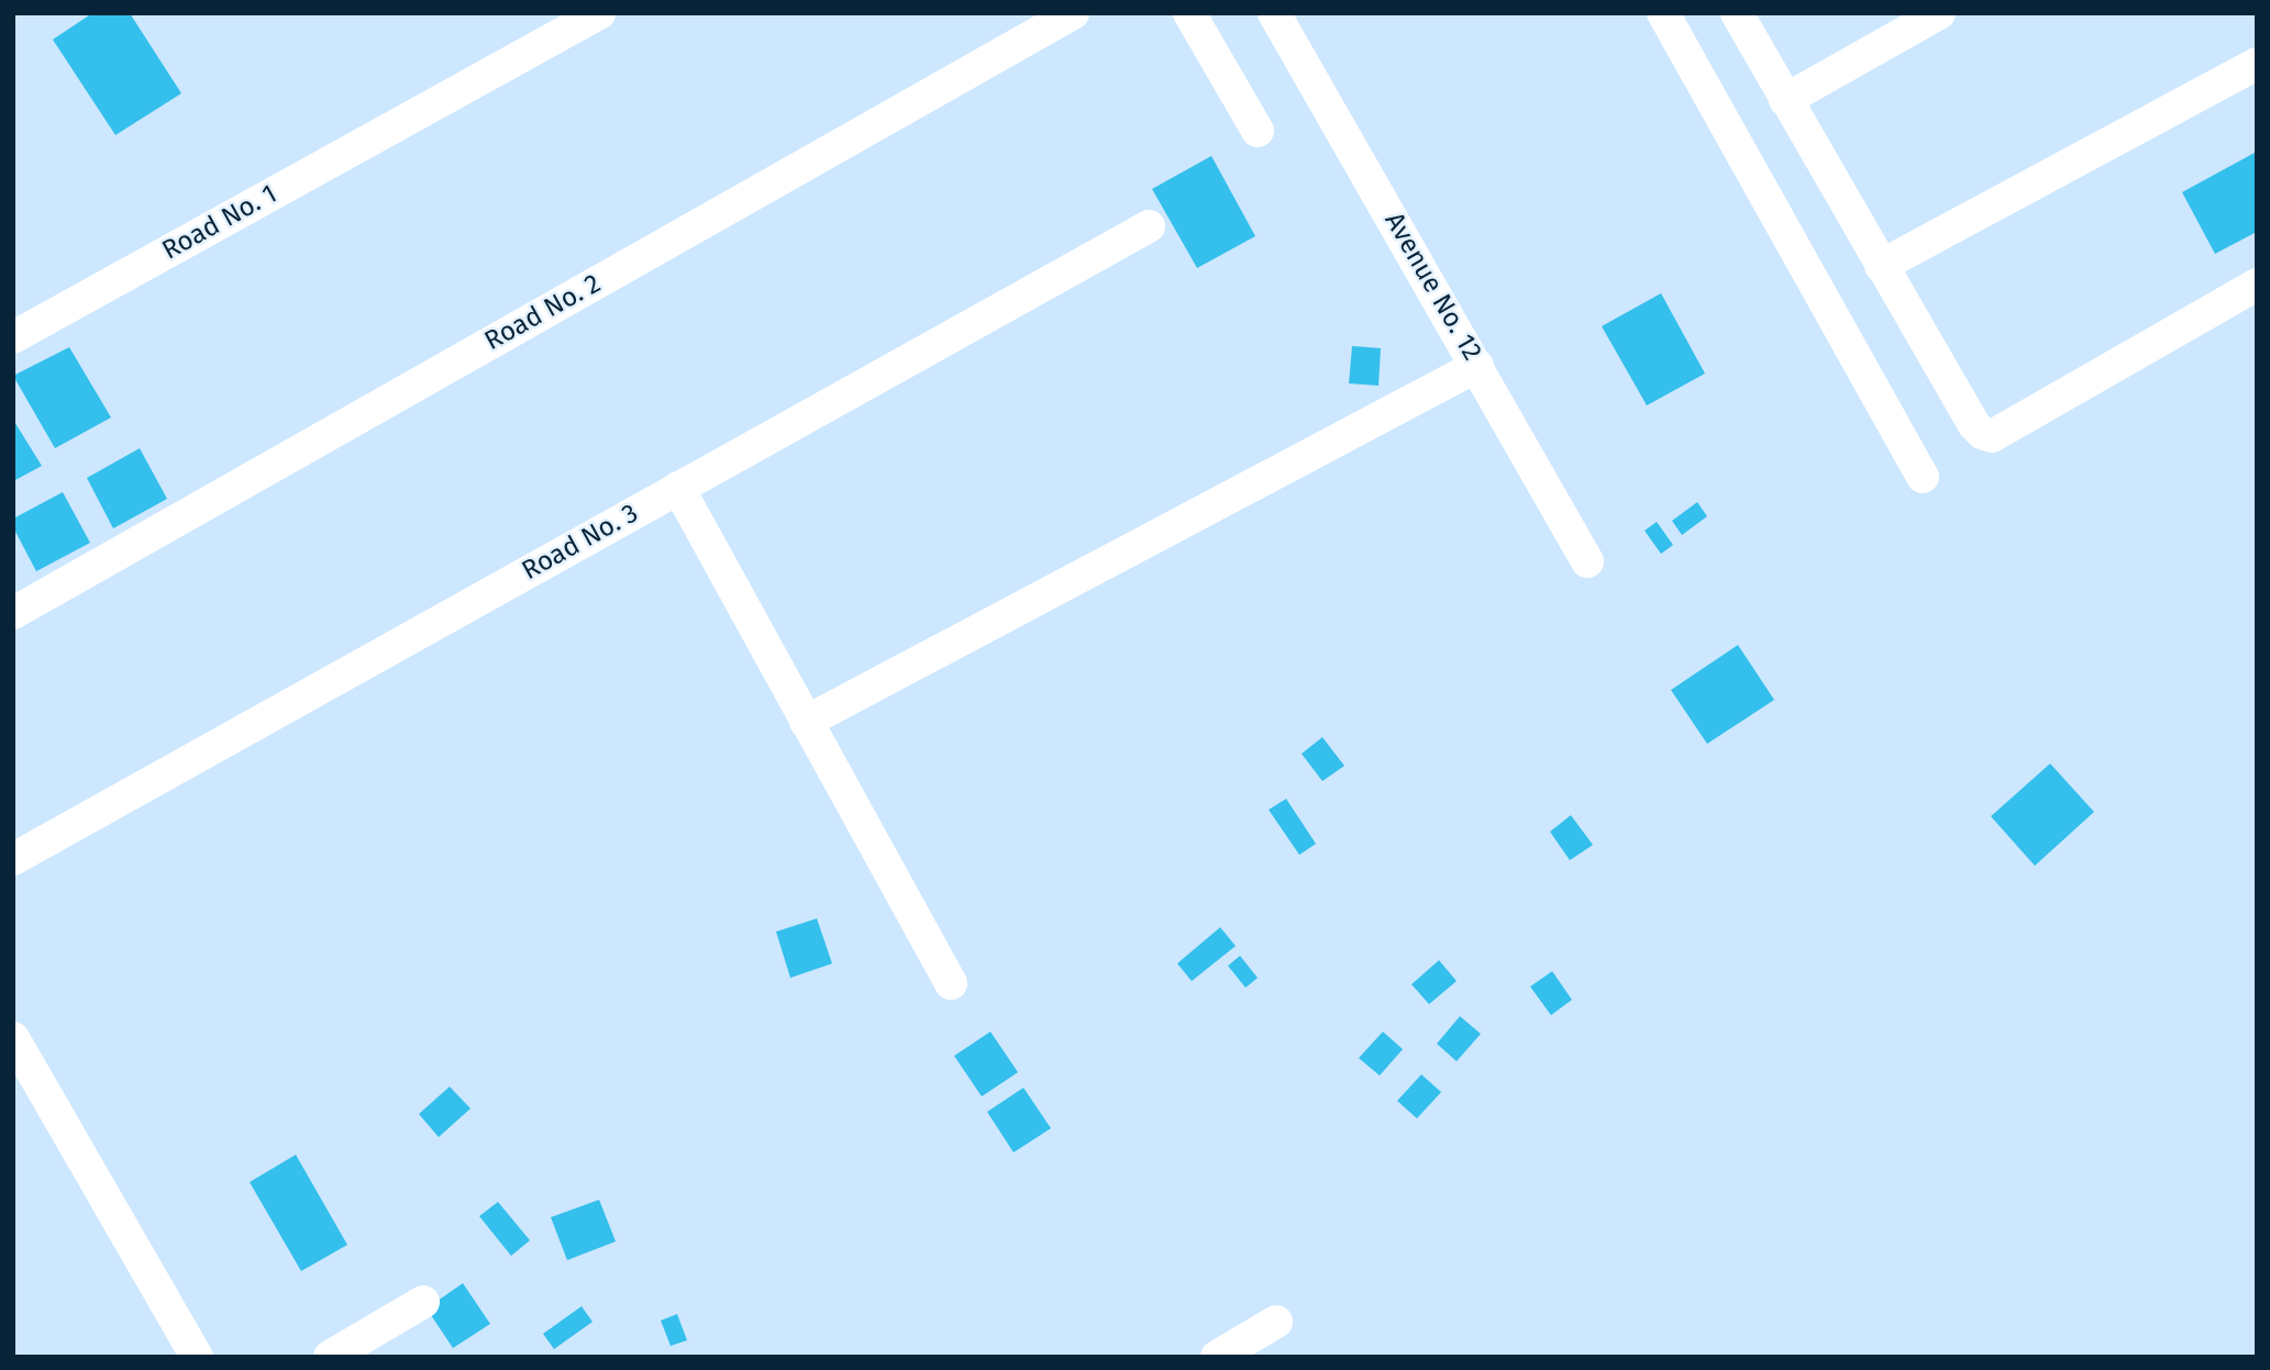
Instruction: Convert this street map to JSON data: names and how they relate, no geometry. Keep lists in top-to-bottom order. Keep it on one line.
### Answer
{"streets":{"street":["Road No. 1","Avenue No. 12","Road No. 2","Road No. 3"]}}
